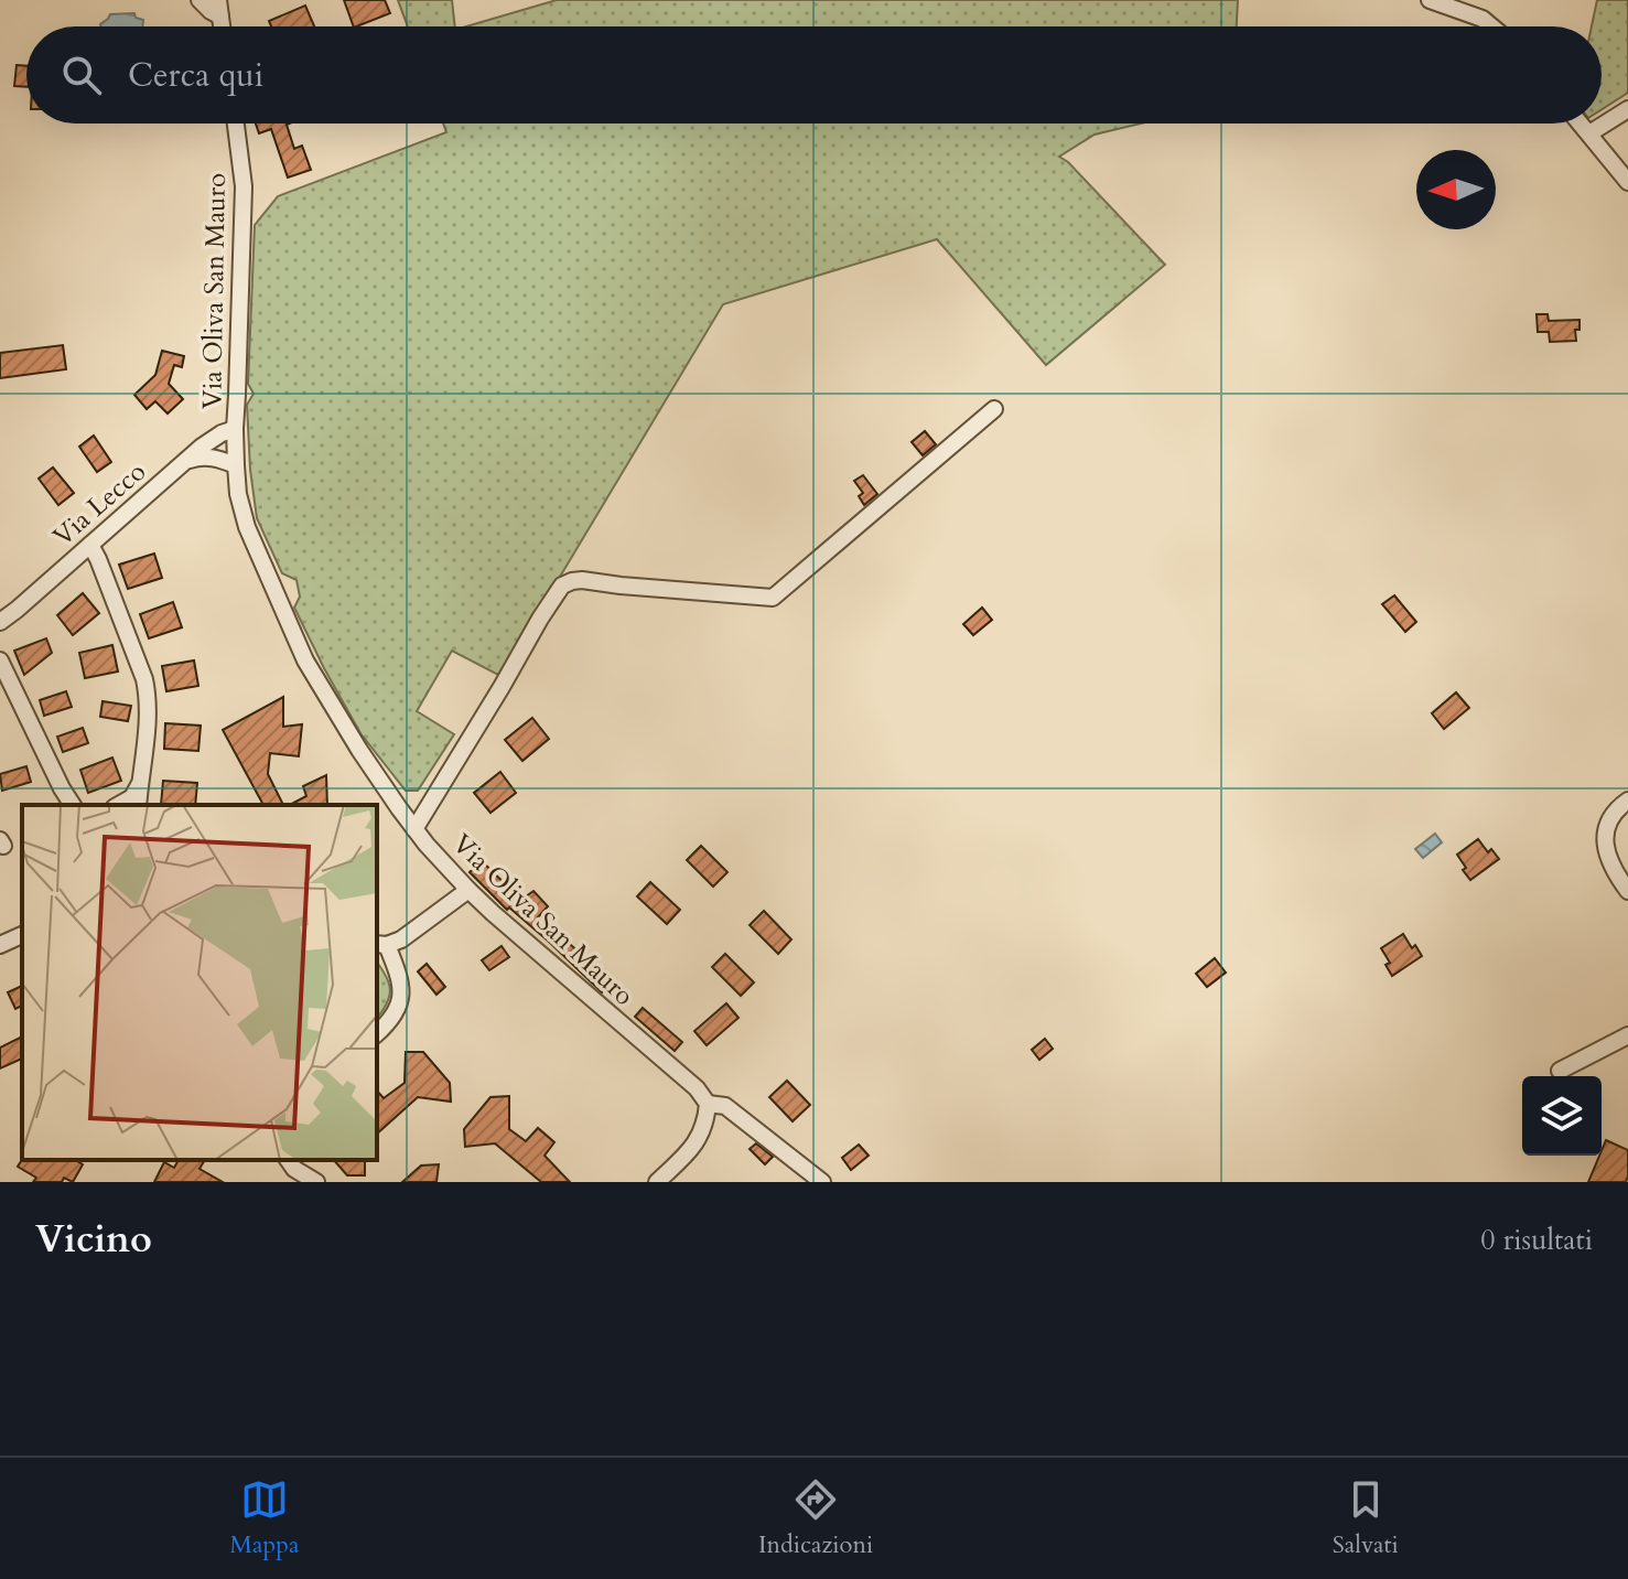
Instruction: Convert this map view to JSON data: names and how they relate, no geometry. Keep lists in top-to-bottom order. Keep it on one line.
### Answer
{"streets":{"street":["Via Oliva San Mauro","Via Lecco"]},"crossings":[["Via Oliva San Mauro","Via Lecco"]],"north":"left","page":{"search":"Cerca qui","heading":["Vicino","0 risultati"],"nav":["Mappa","Indicazioni","Salvati"]}}
